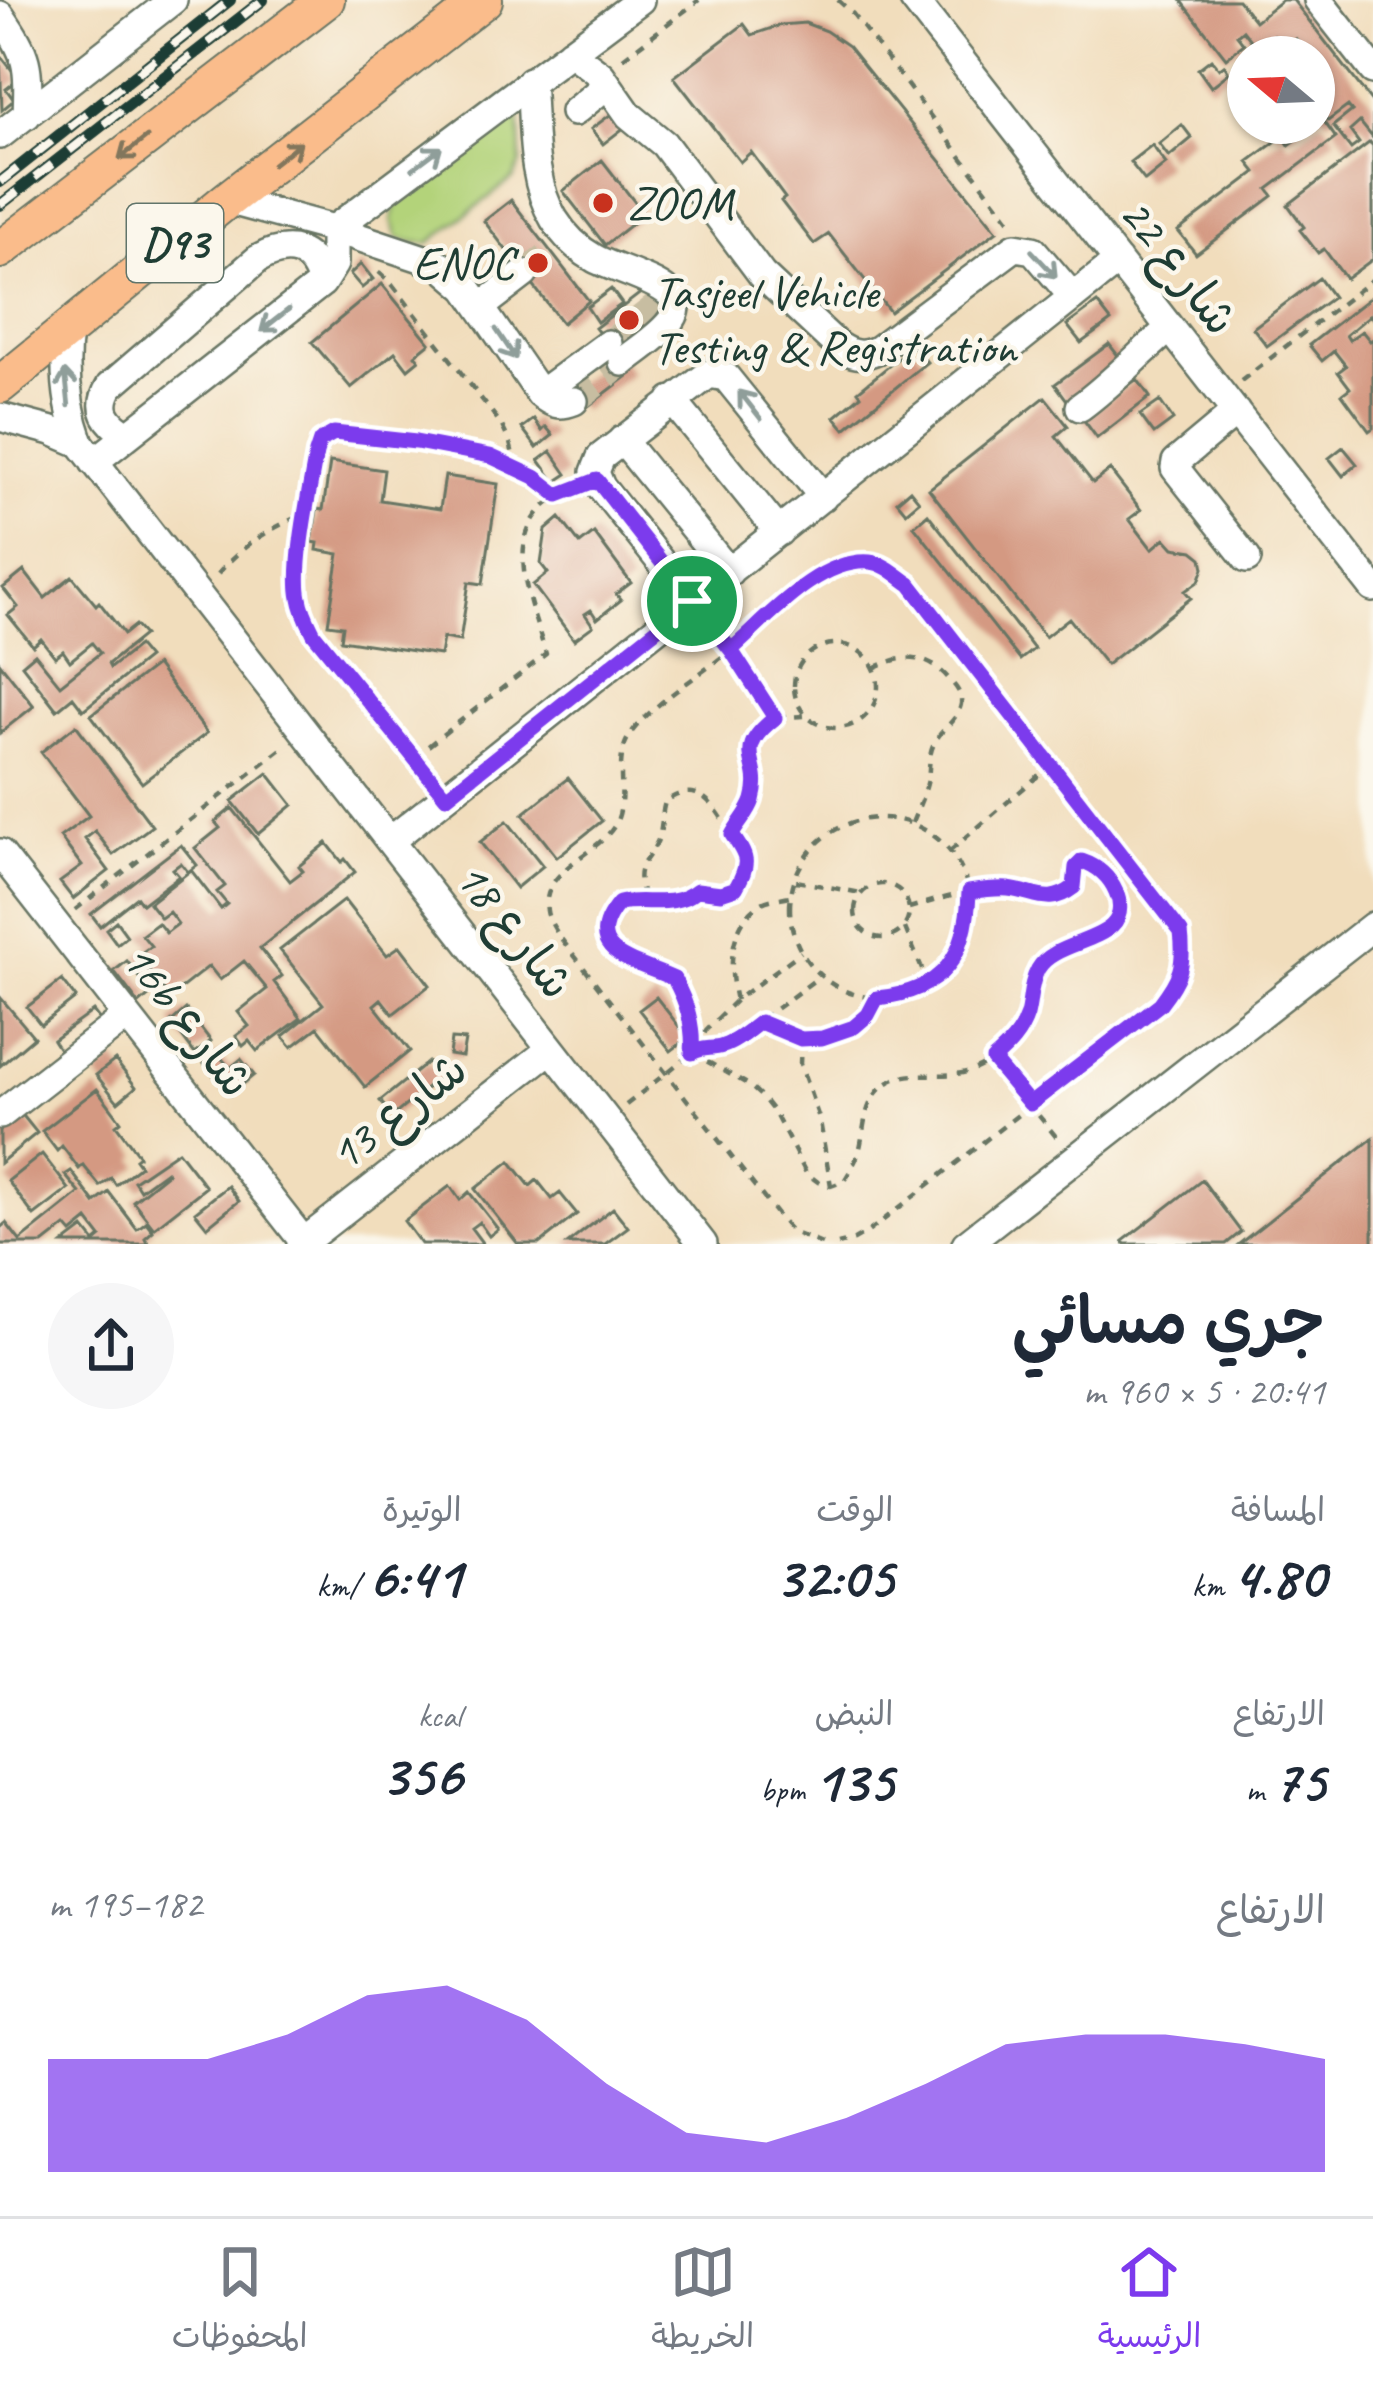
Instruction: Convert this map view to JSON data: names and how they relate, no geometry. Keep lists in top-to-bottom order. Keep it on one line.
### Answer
{"streets":{"main road":["D93"],"street":["شارع 22","شارع 18","16b شارع","شارع 13"]},"crossings":[["D93","شارع 18"],["شارع 18","شارع 13"],["16b شارع","شارع 13"]],"places":["ZOOM","ENOC","Tasjeel Vehicle Testing & Registration"],"north":"left","page":{"heading":["جري مسائي","20:41 · 5 × 960 m"],"stats":[["المسافة","4.80 km"],["الوقت","32:05"],["الوتيرة","6:41 /km"],["الارتفاع","75 m"],["النبض","135 bpm"],["kcal","356"]],"chart":["الارتفاع","182–195 m"],"tabs":["الرئيسية","الخريطة","المحفوظات"]}}
